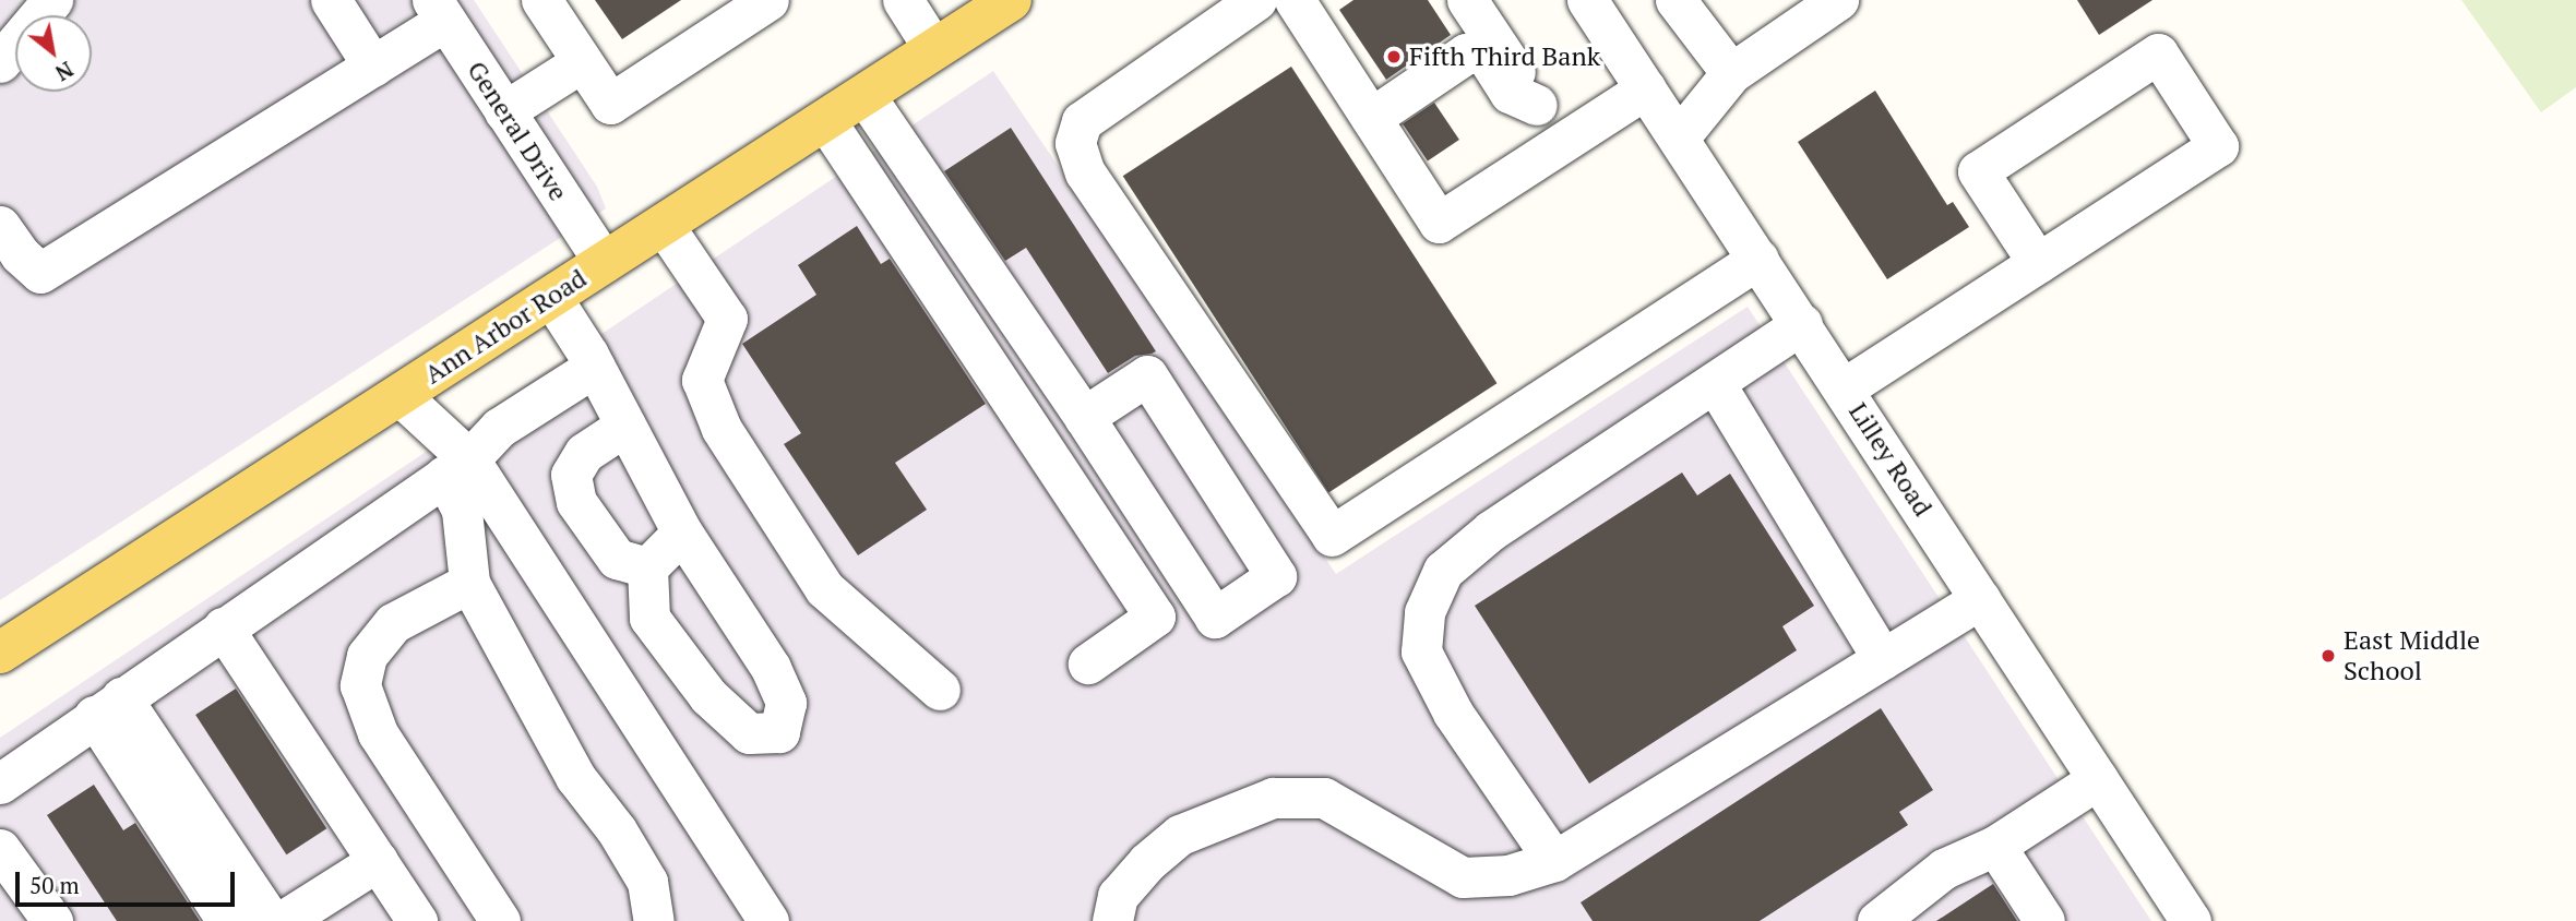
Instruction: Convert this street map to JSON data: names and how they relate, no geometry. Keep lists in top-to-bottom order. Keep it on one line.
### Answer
{"streets":{"main road":["Ann Arbor Road"],"street":["General Drive","Lilley Road"]},"crossings":[["General Drive","Ann Arbor Road"]],"places":["Fifth Third Bank","East Middle School"],"scale_bar":"50 m","north":"bottom right"}
